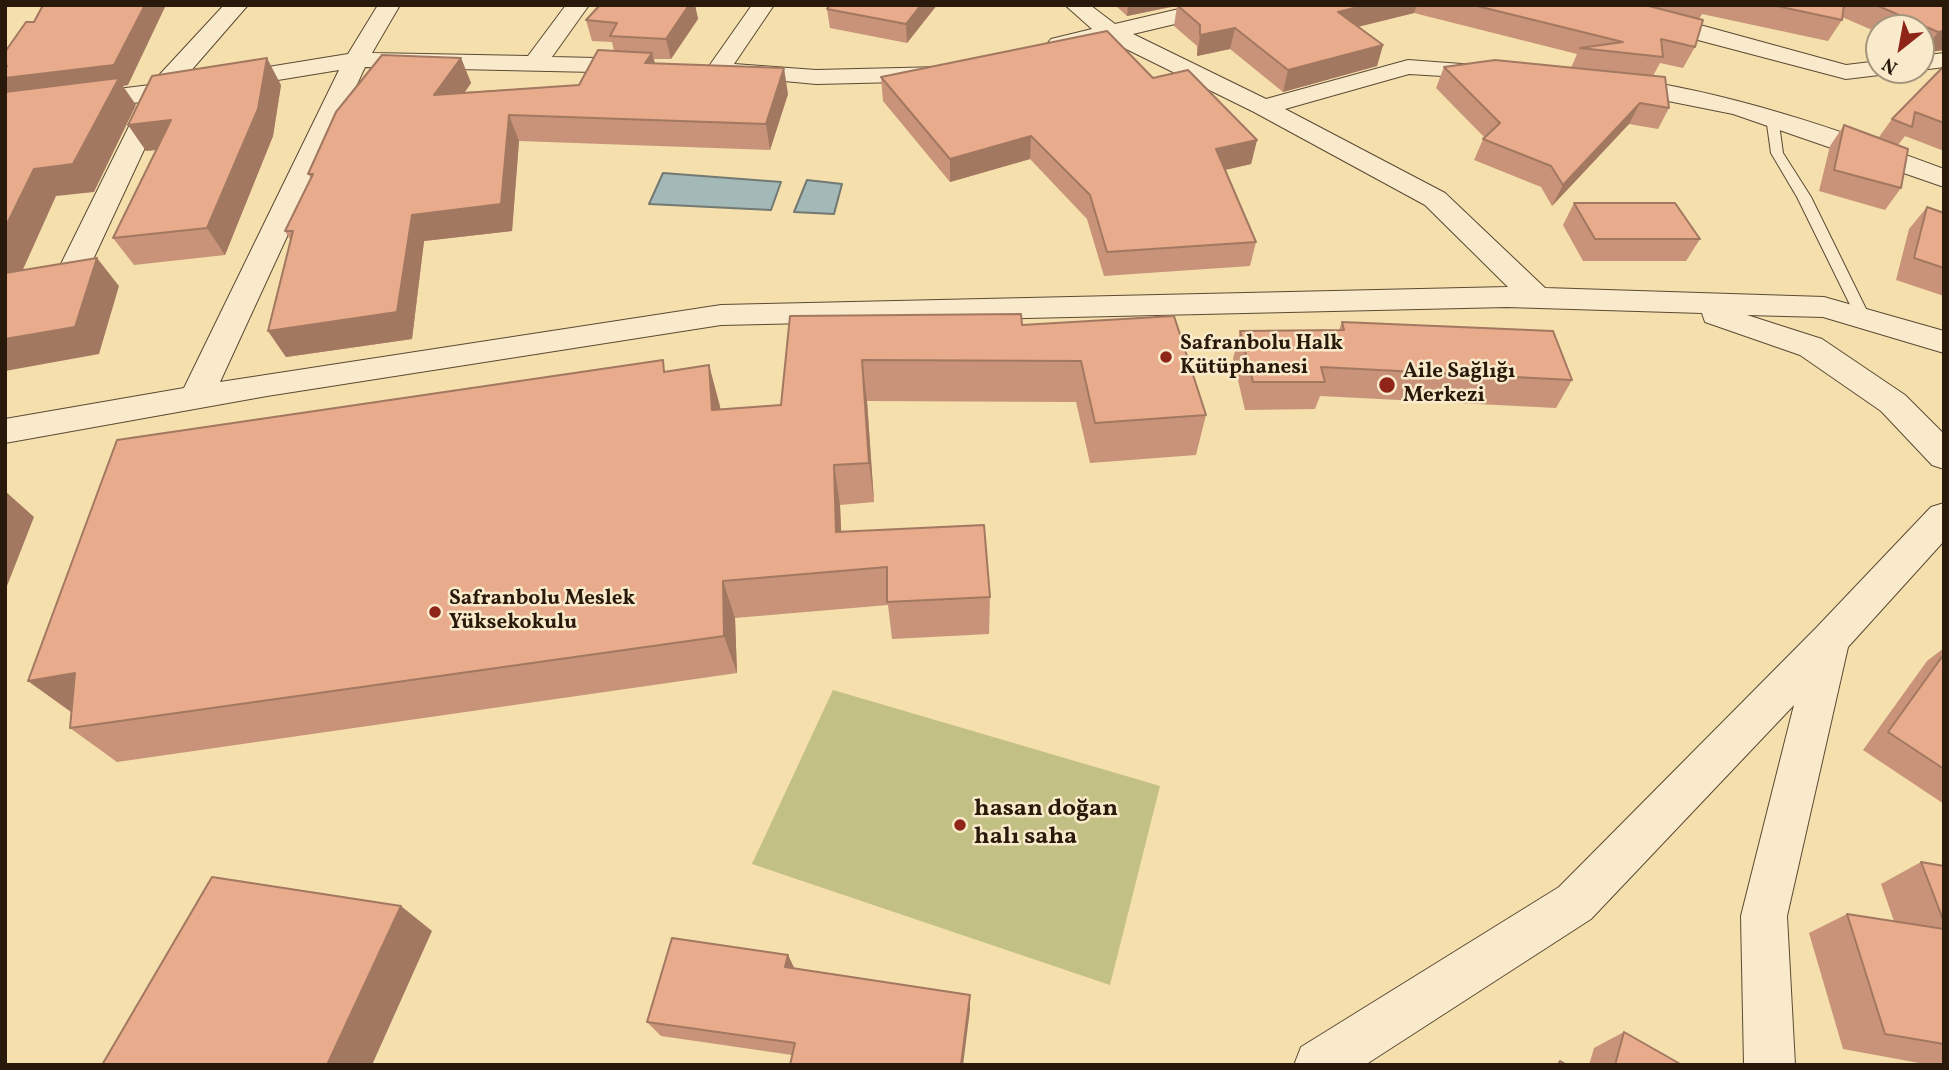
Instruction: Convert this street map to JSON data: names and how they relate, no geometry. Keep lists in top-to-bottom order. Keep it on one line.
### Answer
{"places":["Safranbolu Halk Kütüphanesi","Aile Sağlığı Merkezi","Safranbolu Meslek Yüksekokulu","hasan doğan halı saha"],"north":"bottom left"}
